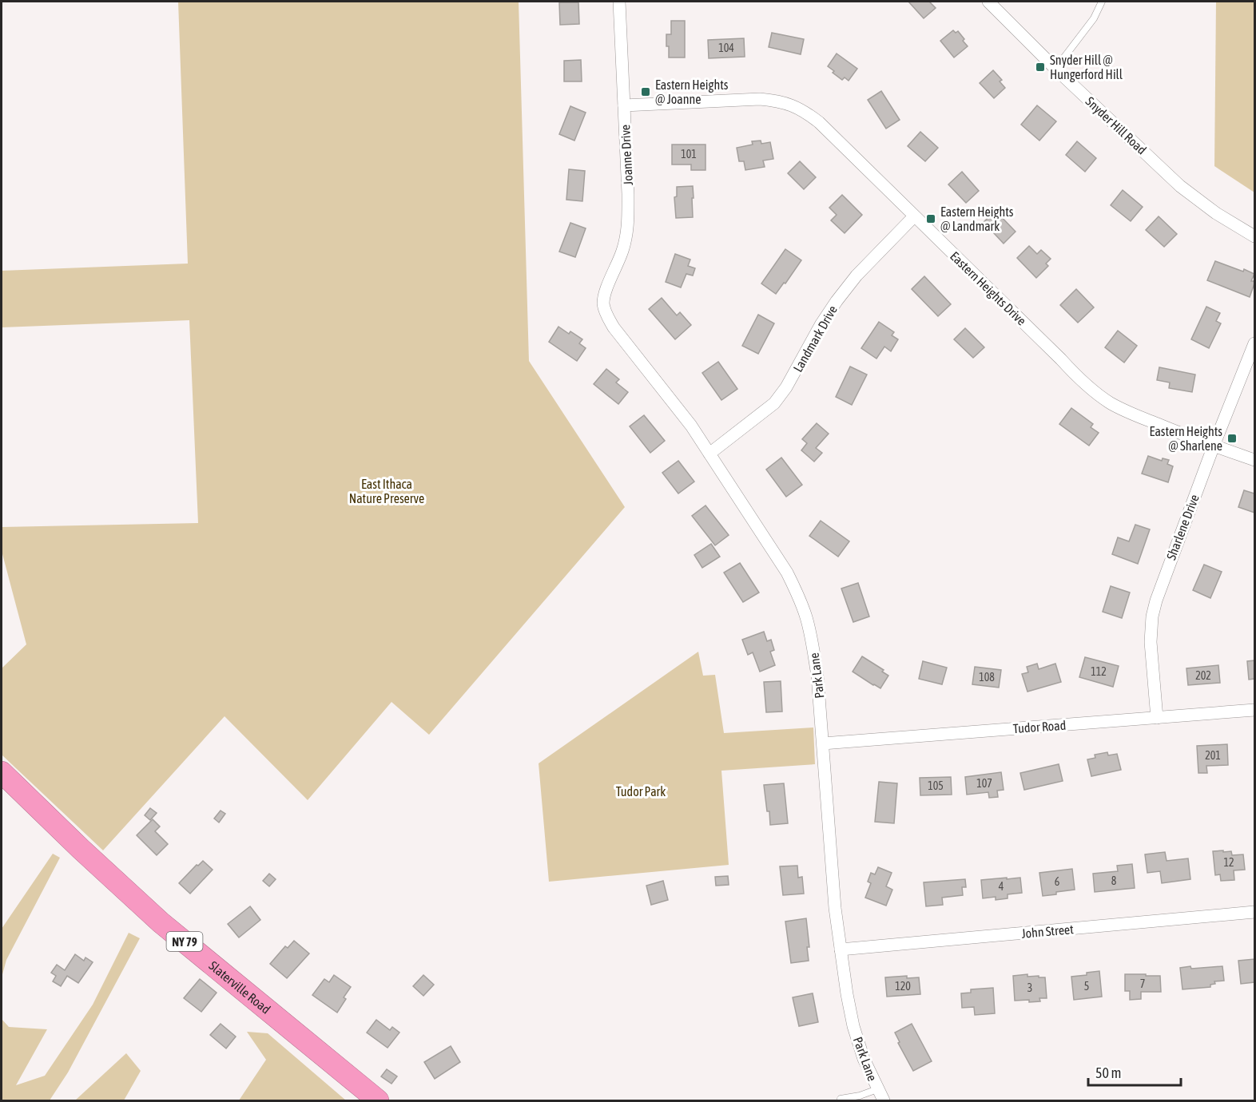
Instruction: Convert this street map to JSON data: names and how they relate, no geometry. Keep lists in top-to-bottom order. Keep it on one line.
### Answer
{"streets":{"highway":["NY 79","Slaterville Road"],"street":["Snyder Hill Road","Joanne Drive","Eastern Heights Drive","Landmark Drive","Sharlene Drive","Park Lane","Tudor Road","John Street"]},"crossings":[["Joanne Drive","Eastern Heights Drive"],["Joanne Drive","Park Lane"],["Eastern Heights Drive","Landmark Drive"],["Eastern Heights Drive","Sharlene Drive"],["Landmark Drive","Park Lane"],["Sharlene Drive","Tudor Road"],["Park Lane","Tudor Road"],["Park Lane","John Street"]],"parks":["East Ithaca Nature Preserve","Tudor Park"],"places":{"transit":["Snyder Hill @ Hungerford Hill","Eastern Heights @ Joanne","Eastern Heights @ Landmark","Eastern Heights @ Sharlene"]},"house_numbers":["104","101","112","202","108","201","107","105","12","8","6","4","7","120","5","3"],"scale_bar":"50 m"}
